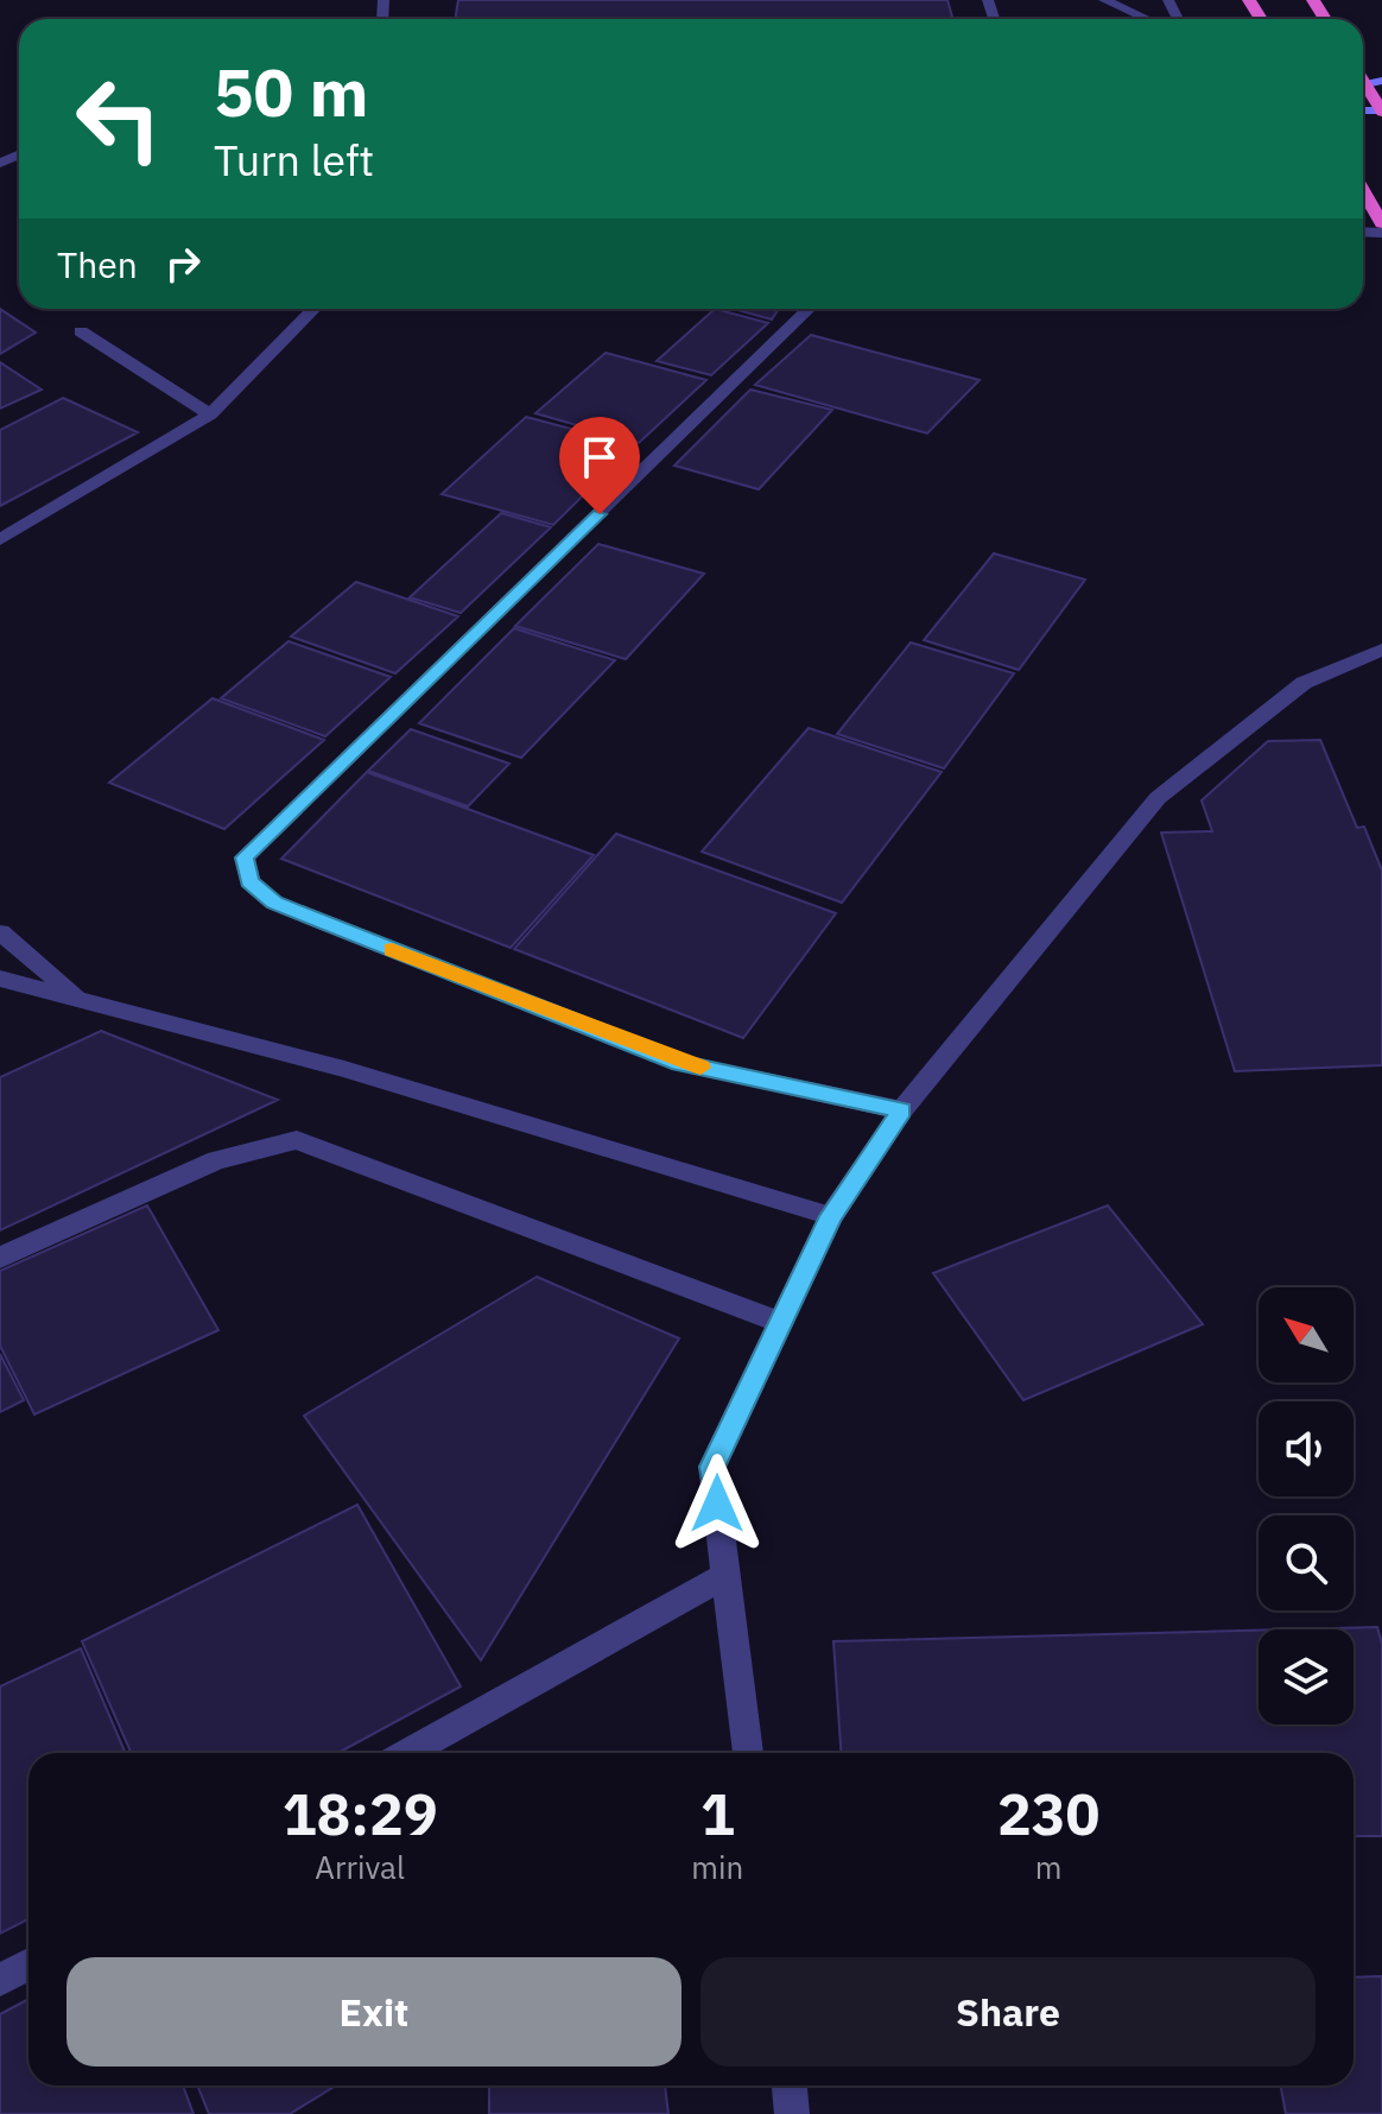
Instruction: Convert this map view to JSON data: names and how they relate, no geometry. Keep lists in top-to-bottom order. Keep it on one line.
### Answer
{"north":"top left","page":{"turn":["50 m","Turn left"],"then":"Then","eta":["18:29","Arrival","1","min","230","m"],"buttons":["Exit","Share"]}}
